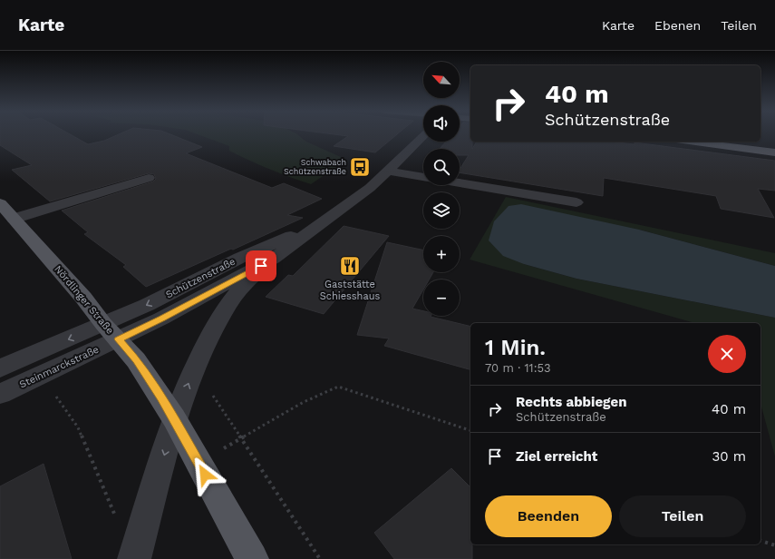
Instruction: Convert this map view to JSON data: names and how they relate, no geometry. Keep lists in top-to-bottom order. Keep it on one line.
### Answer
{"streets":{"main road":["Nördlinger Straße"],"street":["Schützenstraße","Steinmarckstraße"]},"crossings":[["Schützenstraße","Nördlinger Straße"],["Schützenstraße","Steinmarckstraße"],["Nördlinger Straße","Steinmarckstraße"]],"places":{"bus stop":["Schwabach Schützenstraße"],"restaurant":["Gaststätte Schiesshaus"]},"north":"top left","page":{"header":"Karte","nav":["Karte","Ebenen","Teilen"],"map_buttons":["+","−"],"turn":["40 m","Schützenstraße"],"heading":["1 Min.","70 m · 11:53"],"list":[{"name":"Rechts abbiegen","note":"Schützenstraße","value":"40 m"},{"name":"Ziel erreicht","value":"30 m"}],"buttons":["Beenden","Teilen"]}}
